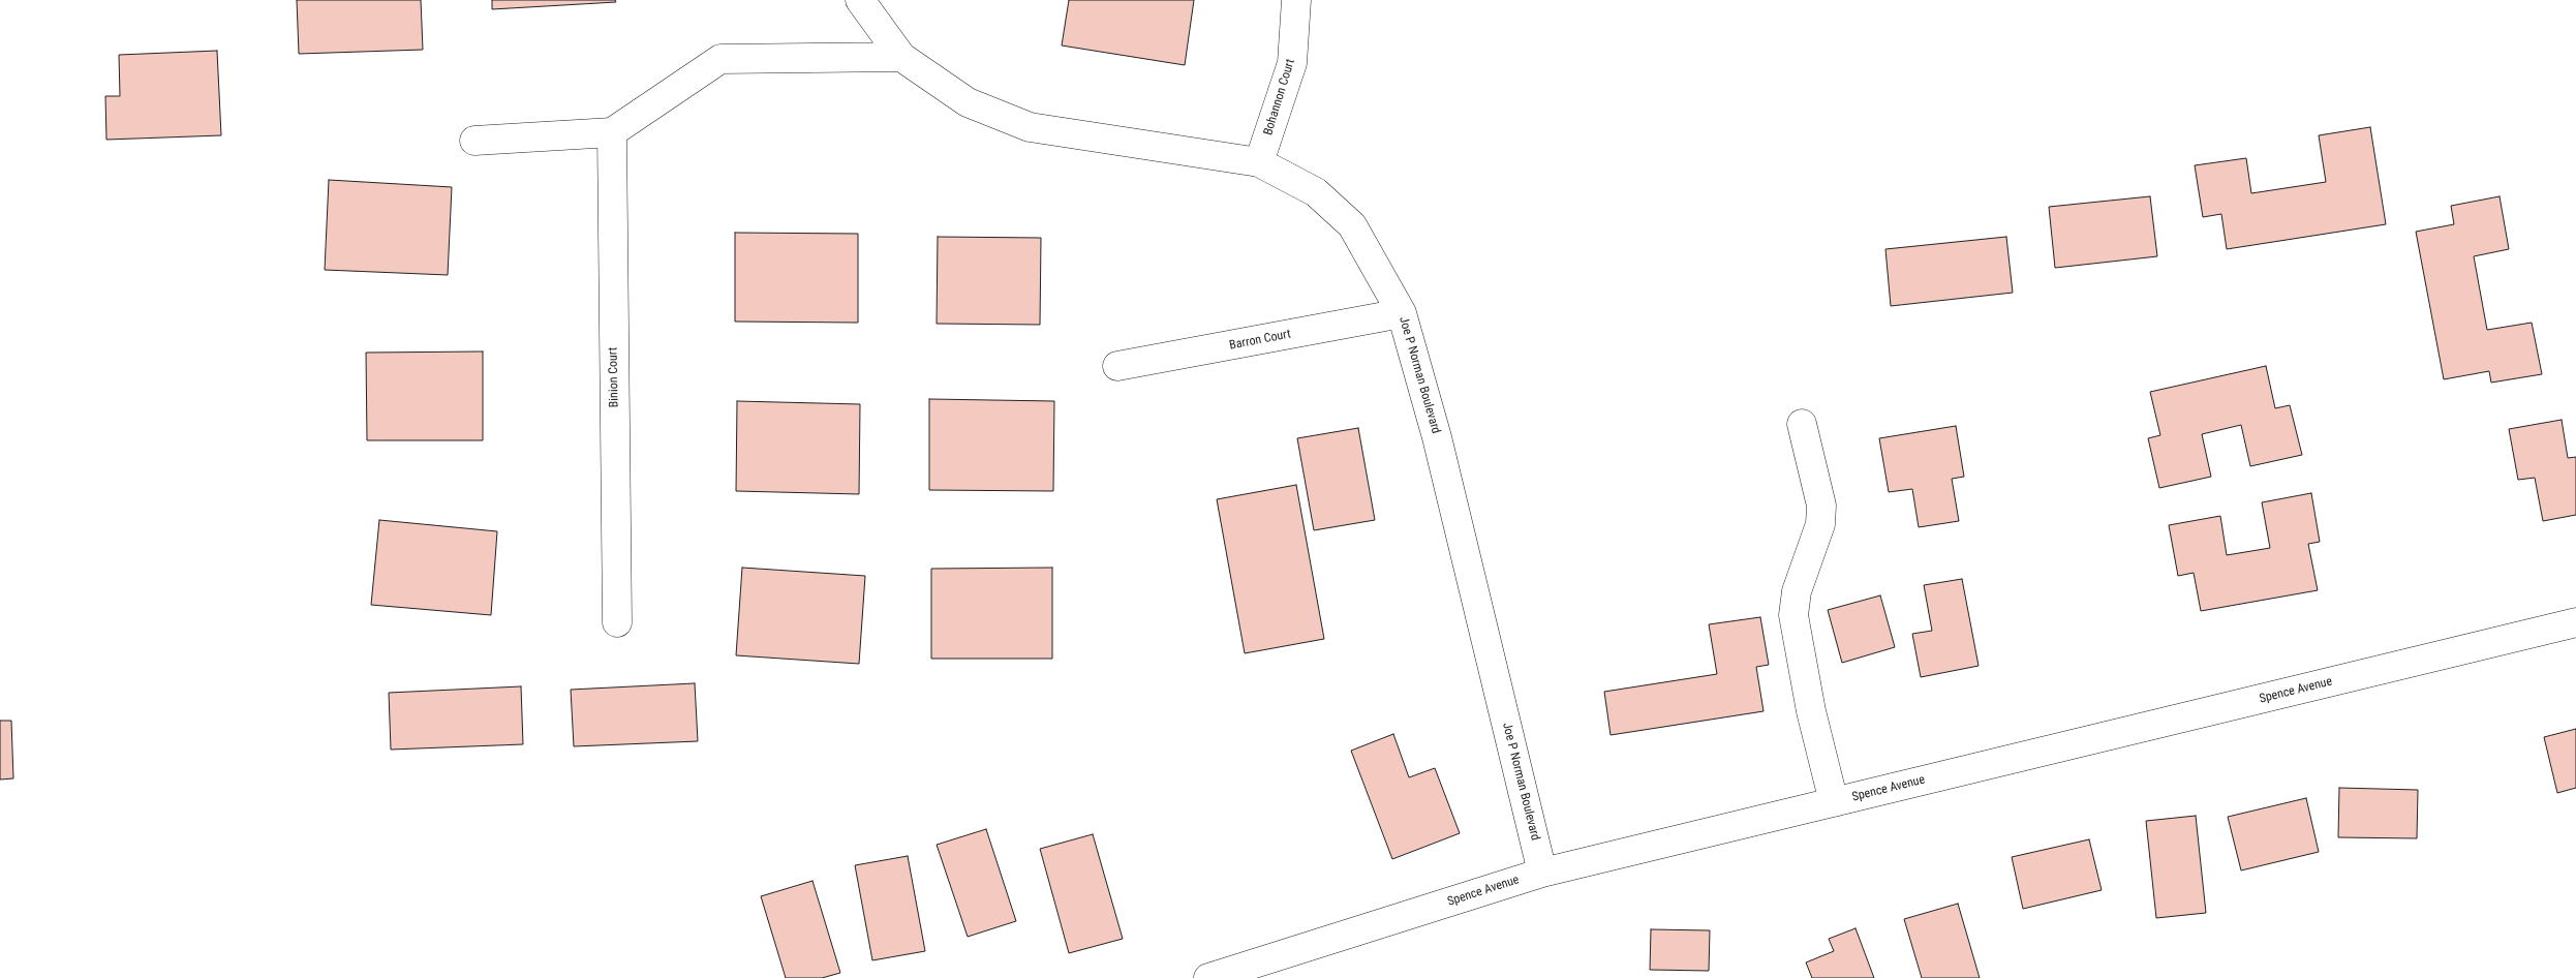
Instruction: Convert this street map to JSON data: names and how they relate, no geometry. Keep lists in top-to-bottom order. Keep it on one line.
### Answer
{"streets":{"street":["Bohannon Court","Barron Court","Joe P Norman Boulevard","Binion Court","Spence Avenue"]},"crossings":[["Bohannon Court","Joe P Norman Boulevard"],["Barron Court","Joe P Norman Boulevard"],["Joe P Norman Boulevard","Spence Avenue"]]}
